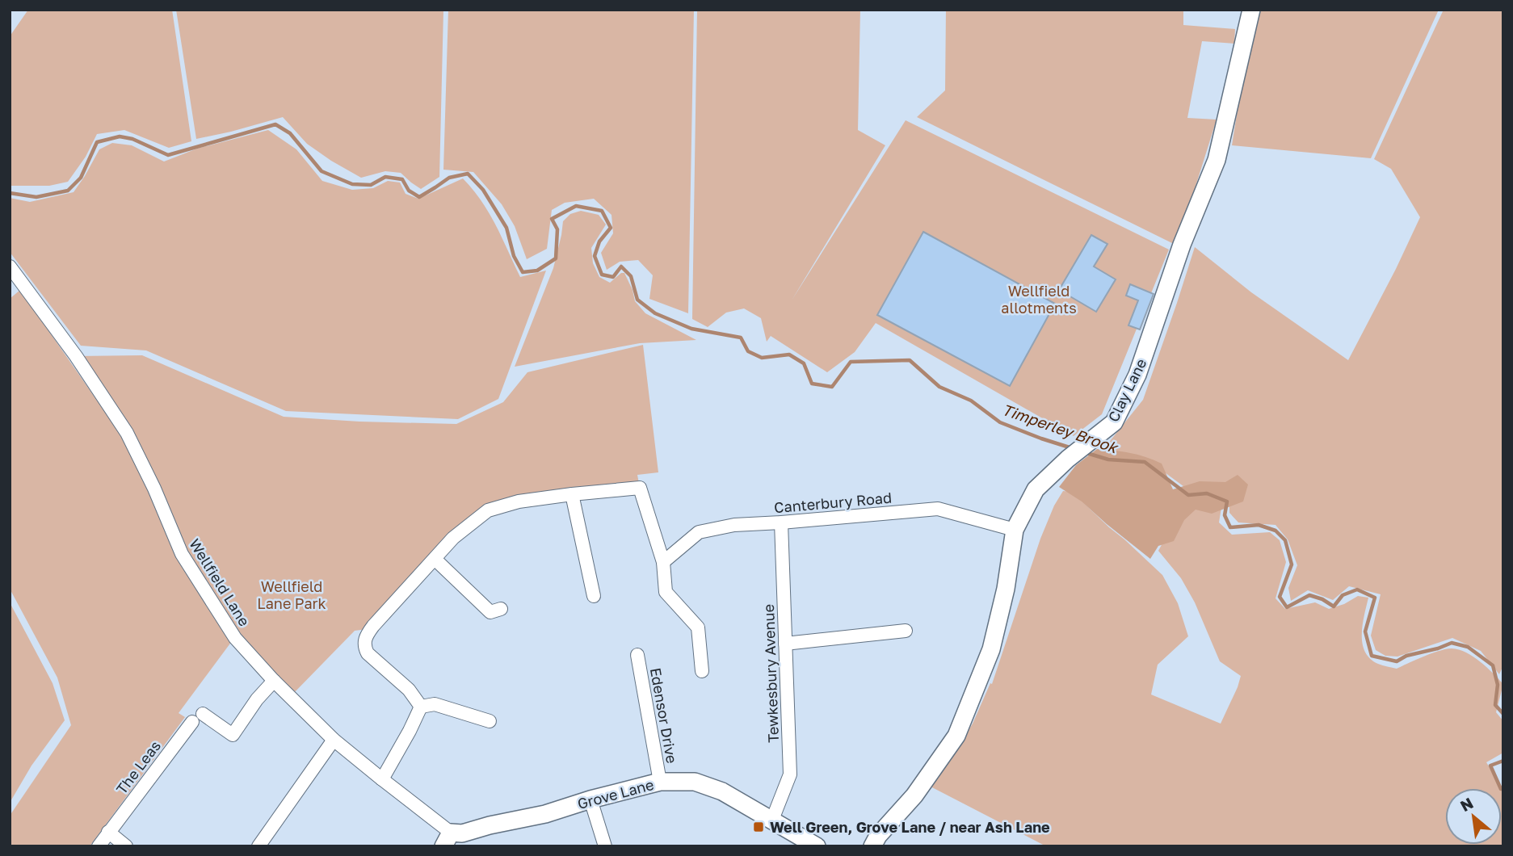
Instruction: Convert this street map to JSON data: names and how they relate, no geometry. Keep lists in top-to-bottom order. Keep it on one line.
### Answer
{"streets":{"street":["Clay Lane","Canterbury Road","Wellfield Lane","Tewkesbury Avenue","Edensor Drive","The Leas","Grove Lane"]},"crossings":[["Clay Lane","Canterbury Road"],["Canterbury Road","Tewkesbury Avenue"],["Wellfield Lane","The Leas"],["Wellfield Lane","Grove Lane"],["Tewkesbury Avenue","Grove Lane"],["Edensor Drive","Grove Lane"]],"water":["Timperley Brook"],"parks":["Wellfield allotments","Wellfield Lane Park"],"places":{"transit":["Well Green, Grove Lane / near Ash Lane"]},"north":"top left"}
